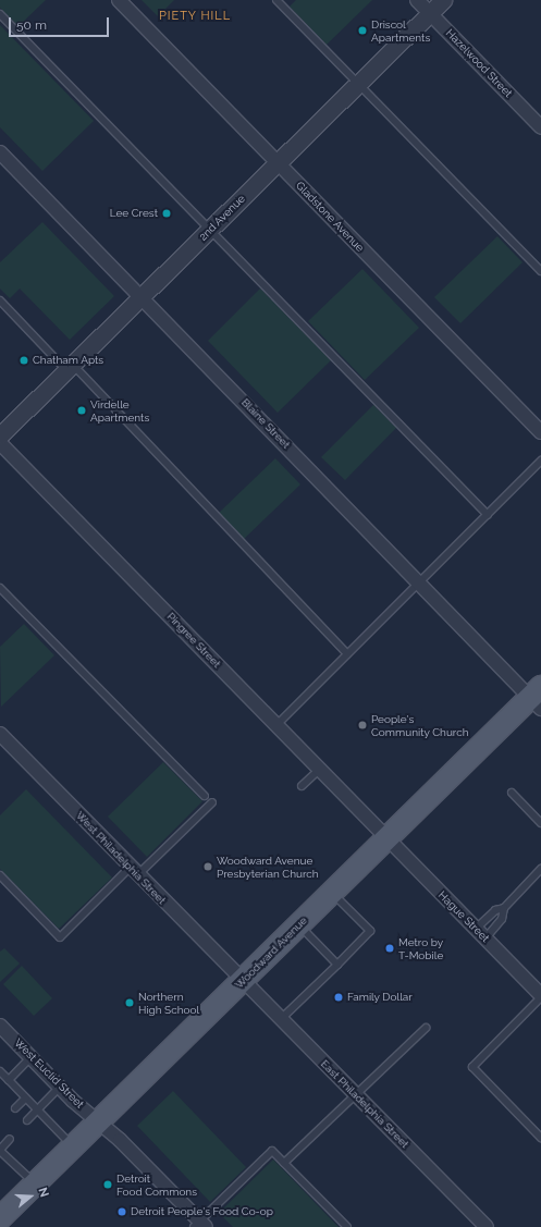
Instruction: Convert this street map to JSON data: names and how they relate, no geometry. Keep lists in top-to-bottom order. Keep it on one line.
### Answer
{"streets":{"main road":["Woodward Avenue"],"street":["Hazelwood Street","Gladstone Avenue","2nd Avenue","Blaine Street","Pingree Street","West Philadelphia Street","Hague Street","West Euclid Street","East Philadelphia Street"]},"crossings":[["Hazelwood Street","2nd Avenue"],["Gladstone Avenue","2nd Avenue"],["2nd Avenue","Blaine Street"],["Blaine Street","Woodward Avenue"],["Pingree Street","Hague Street"],["Pingree Street","Woodward Avenue"],["West Philadelphia Street","Woodward Avenue"],["West Philadelphia Street","East Philadelphia Street"],["Hague Street","Woodward Avenue"],["Woodward Avenue","West Euclid Street"],["Woodward Avenue","East Philadelphia Street"]],"districts":["PIETY HILL"],"places":["Driscol Apartments","Lee Crest","Chatham Apts","Virdelle Apartments","People's Community Church","Woodward Avenue Presbyterian Church","Metro by T-Mobile","Family Dollar","Northern High School","Detroit Food Commons","Detroit People's Food Co-op"],"scale_bar":"50 m","north":"right"}
